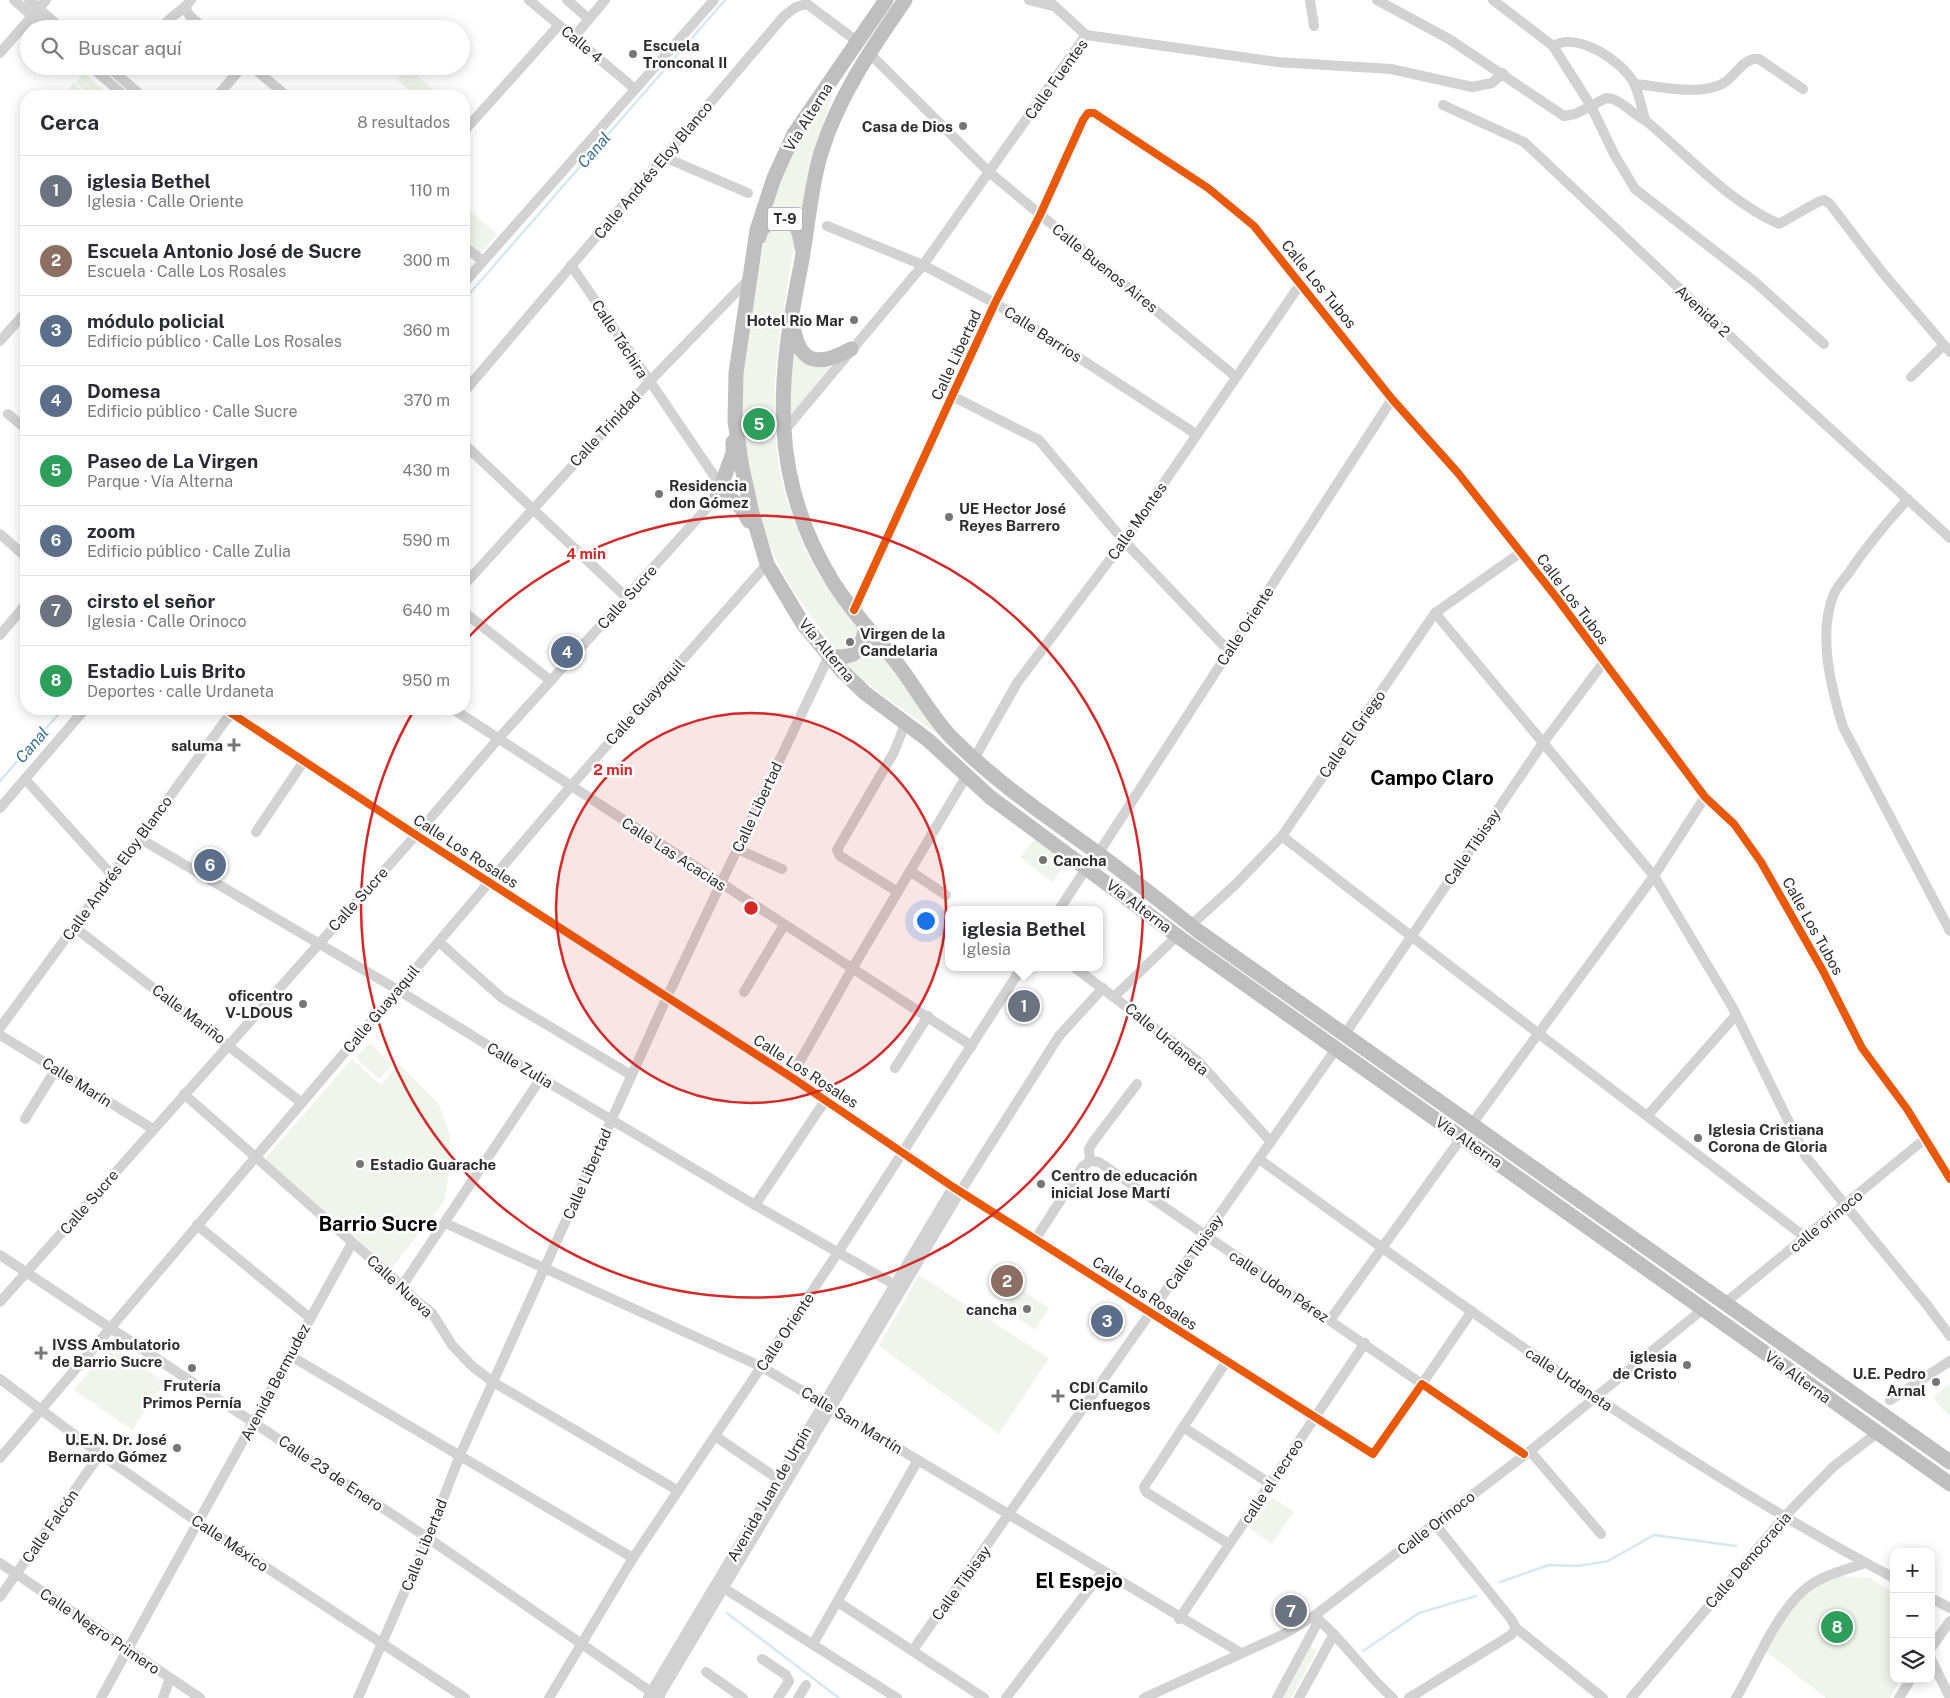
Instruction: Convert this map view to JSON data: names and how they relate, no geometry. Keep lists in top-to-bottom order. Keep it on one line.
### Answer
{"streets":{"highway":["Vía Alterna","T-9"],"street":["Calle 4","Calle Fuentes","Calle Andrés Eloy Blanco","Calle Buenos Aires","Calle Los Tubos","Avenida 2","Calle Barrios","Calle Táchira","Calle Libertad","Calle Trinidad","Calle Montes","Calle Sucre","Calle Oriente","Calle Guayaquil","Calle El Griego","Calle Tibisay","Calle Los Rosales","Calle Las Acacias","Calle Mariño","Calle Urdaneta","Calle Zulia","Calle Marín","calle orinoco","Calle Nueva","calle Udon Pérez","calle Urdaneta","Avenida Bermudez","Calle San Martín","Calle 23 de Enero","calle el recreo","Avenida Juan de Urpín","Calle Orinoco","Calle Falcón","Calle México","Calle Democracia","Calle Negro Primero"]},"crossings":[["Calle Fuentes","Vía Alterna"],["Calle Fuentes","Calle Buenos Aires"],["Calle Fuentes","Calle Barrios"],["Vía Alterna","Calle Andrés Eloy Blanco"],["Vía Alterna","T-9"],["Vía Alterna","Calle Buenos Aires"],["Vía Alterna","Calle Libertad"],["Vía Alterna","Calle Trinidad"],["Vía Alterna","Calle Montes"],["Vía Alterna","Calle Oriente"],["Vía Alterna","Calle Guayaquil"],["Vía Alterna","Calle El Griego"],["Vía Alterna","Calle Tibisay"],["Vía Alterna","calle orinoco"],["Vía Alterna","Calle Orinoco"],["Vía Alterna","Calle Democracia"],["Calle Andrés Eloy Blanco","Calle Táchira"],["Calle Andrés Eloy Blanco","Calle Mariño"],["Calle Andrés Eloy Blanco","Calle Zulia"],["Calle Buenos Aires","Calle Libertad"],["Calle Buenos Aires","Calle Montes"],["Calle Los Tubos","Calle Libertad"],["Calle Los Tubos","Calle Montes"],["Calle Los Tubos","Calle Oriente"],["Calle Los Tubos","Calle El Griego"],["Calle Los Tubos","Calle Tibisay"],["Calle Los Tubos","calle orinoco"],["Calle Barrios","Calle Libertad"],["Calle Barrios","Calle Montes"],["Calle Táchira","Calle Trinidad"],["Calle Táchira","Calle Sucre"],["Calle Libertad","Calle Los Rosales"],["Calle Libertad","Calle Las Acacias"],["Calle Libertad","Calle Zulia"],["Calle Libertad","Calle Nueva"],["Calle Libertad","Calle San Martín"],["Calle Libertad","Calle 23 de Enero"],["Calle Libertad","Calle México"],["Calle Sucre","Calle Los Rosales"],["Calle Sucre","Calle Las Acacias"],["Calle Sucre","Calle Mariño"],["Calle Sucre","Calle Zulia"],["Calle Sucre","Calle Marín"],["Calle Sucre","Calle Nueva"],["Calle Sucre","Calle 23 de Enero"],["Calle Oriente","Calle Los Rosales"],["Calle Oriente","Calle Las Acacias"],["Calle Oriente","Calle Zulia"],["Calle Oriente","Calle Nueva"],["Calle Oriente","Calle San Martín"],["Calle Oriente","Calle 23 de Enero"],["Calle Guayaquil","Calle Los Rosales"],["Calle Guayaquil","Calle Las Acacias"],["Calle Guayaquil","Calle Mariño"],["Calle Guayaquil","Calle Zulia"],["Calle Guayaquil","Calle Nueva"],["Calle Guayaquil","Calle 23 de Enero"],["Calle Guayaquil","Calle México"],["Calle Tibisay","Calle Los Rosales"],["Calle Tibisay","Calle Urdaneta"],["Calle Tibisay","calle Udon Pérez"],["Calle Tibisay","calle Urdaneta"],["Calle Tibisay","Calle San Martín"],["Calle Los Rosales","calle Udon Pérez"],["Calle Los Rosales","calle el recreo"],["Calle Los Rosales","Avenida Juan de Urpín"],["Calle Urdaneta","Avenida Juan de Urpín"],["Calle Zulia","Avenida Juan de Urpín"],["Calle Nueva","Avenida Bermudez"],["calle Udon Pérez","calle el recreo"],["calle Udon Pérez","Calle Orinoco"],["calle Urdaneta","Calle Orinoco"],["calle Urdaneta","Calle Democracia"],["Avenida Bermudez","Calle 23 de Enero"],["Avenida Bermudez","Calle México"],["Avenida Bermudez","Calle Negro Primero"],["Calle San Martín","calle el recreo"],["Calle San Martín","Avenida Juan de Urpín"],["Calle San Martín","Calle Orinoco"],["Calle 23 de Enero","Avenida Juan de Urpín"],["Calle Falcón","Calle México"],["Calle Falcón","Calle Negro Primero"]],"districts":["Campo Claro","Barrio Sucre","El Espejo"],"water":["Canal"],"places":{"other":["Escuela Tronconal II","Casa de Dios","Hotel Rio Mar","Residencia don Gómez","UE Hector José Reyes Barrero","Virgen de la Candelaria","Cancha","oficentro V-LDOUS","Iglesia Cristiana Corona de Gloria","Estadio Guarache","Centro de educación inicial Jose Martí","cancha","iglesia de Cristo","Frutería Primos Pernía","U.E. Pedro Arnal","U.E.N. Dr. José Bernardo Gómez"],"health":["saluma","IVSS Ambulatorio de Barrio Sucre","CDI Camilo Cienfuegos"]},"page":{"search":"Buscar aquí","heading":["Cerca","8 resultados"],"list":[{"mark":"1","name":"iglesia Bethel","note":"Iglesia · Calle Oriente","value":"110 m"},{"mark":"2","name":"Escuela Antonio José de Sucre","note":"Escuela · Calle Los Rosales","value":"300 m"},{"mark":"3","name":"módulo policial","note":"Edificio público · Calle Los Rosales","value":"360 m"},{"mark":"4","name":"Domesa","note":"Edificio público · Calle Sucre","value":"370 m"},{"mark":"5","name":"Paseo de La Virgen","note":"Parque · Vía Alterna","value":"430 m"},{"mark":"6","name":"zoom","note":"Edificio público · Calle Zulia","value":"590 m"},{"mark":"7","name":"cirsto el señor","note":"Iglesia · Calle Orinoco","value":"640 m"},{"mark":"8","name":"Estadio Luis Brito","note":"Deportes · calle Urdaneta","value":"950 m"}],"pins":["5","4","6","1","2","3","7","8"],"popup":["iglesia Bethel","Iglesia"],"map_buttons":["+","−"]},"rings":["4 min","2 min"]}
